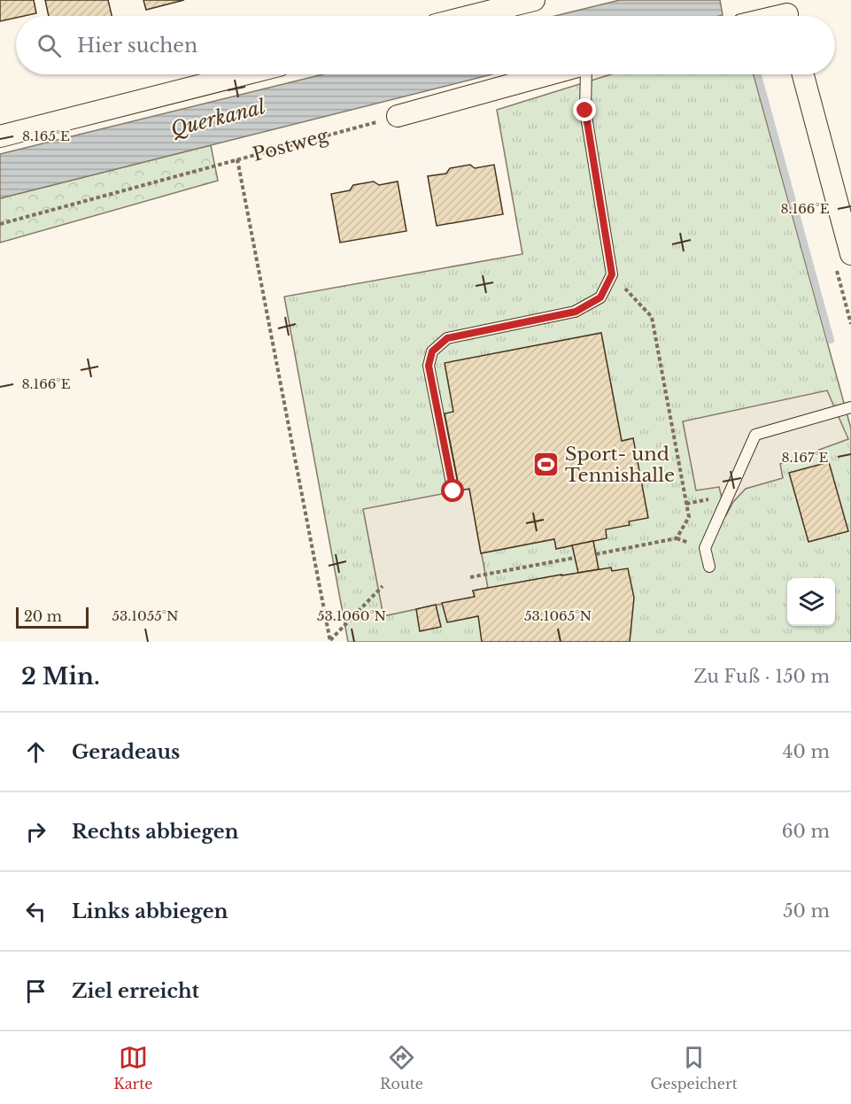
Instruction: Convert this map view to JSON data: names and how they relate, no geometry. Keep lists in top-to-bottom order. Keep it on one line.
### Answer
{"streets":{"path":["Postweg"]},"water":["Querkanal"],"places":{"sports":["Sport- und Tennishalle"]},"scale_bar":"20 m","page":{"search":"Hier suchen","scale":"20 m","heading":["2 Min.","Zu Fuß · 150 m"],"list":[["Geradeaus","40 m"],["Rechts abbiegen","60 m"],["Links abbiegen","50 m"],"Ziel erreicht"],"nav":["Karte","Route","Gespeichert"]},"coordinates":["8.165°E","8.166°E","8.167°E","53.1055°N","53.1060°N","53.1065°N"]}
